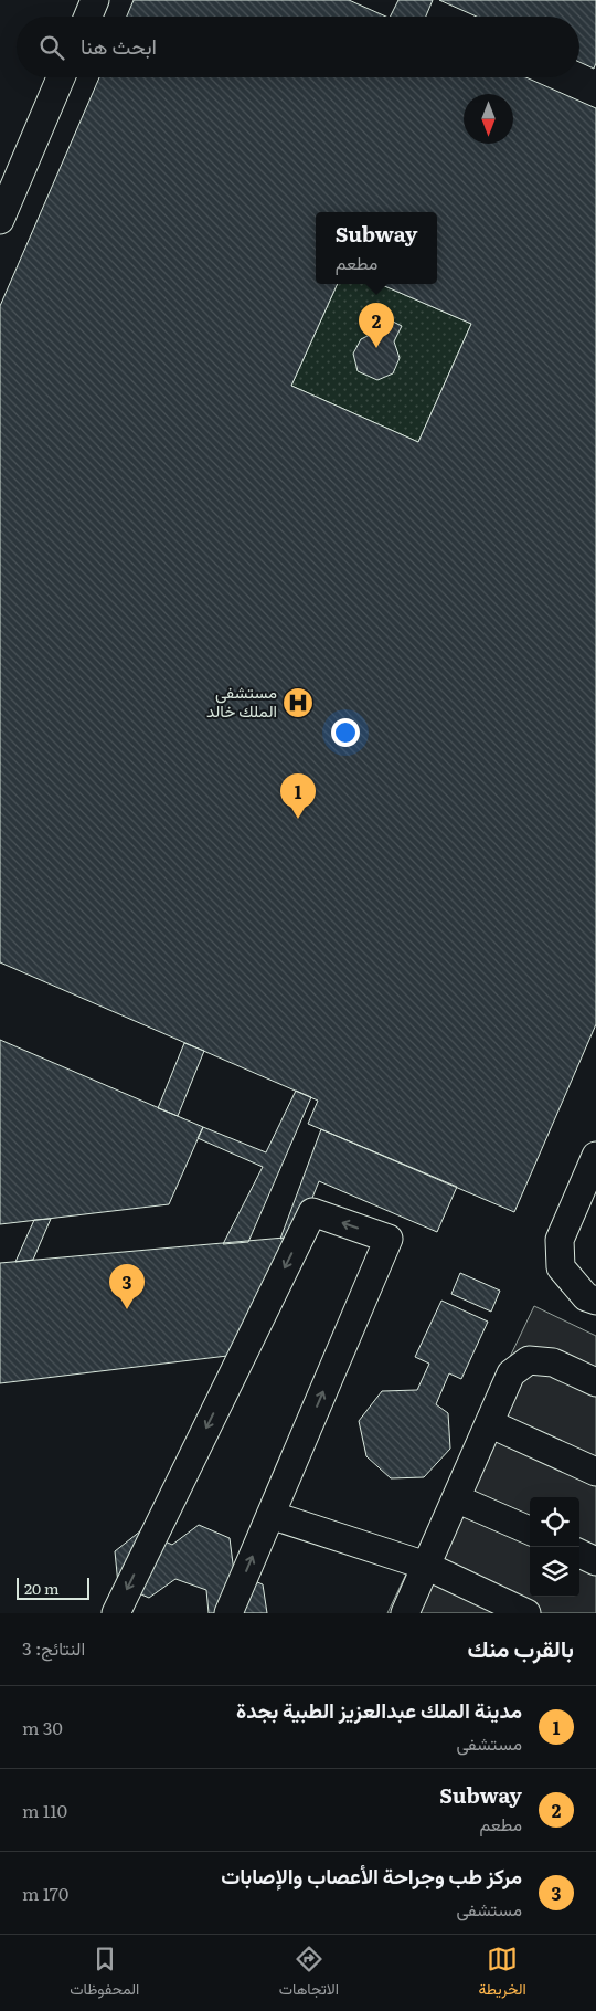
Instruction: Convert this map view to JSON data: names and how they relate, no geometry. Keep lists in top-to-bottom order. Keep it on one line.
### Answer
{"places":{"hospital":["مستشفى الملك خالد"]},"scale_bar":"20 m","north":"bottom","page":{"search":"ابحث هنا","popup":["Subway","مطعم"],"pins":["2","1","3"],"scale":"20 m","heading":["بالقرب منك","النتائج: 3"],"list":[{"mark":"1","name":"مدينة الملك عبدالعزيز الطبية بجدة","note":"مستشفى","value":"30 m"},{"mark":"2","name":"Subway","note":"مطعم","value":"110 m"},{"mark":"3","name":"مركز طب وجراحة الأعصاب والإصابات","note":"مستشفى","value":"170 m"}],"nav":["الخريطة","الاتجاهات","المحفوظات"]}}
